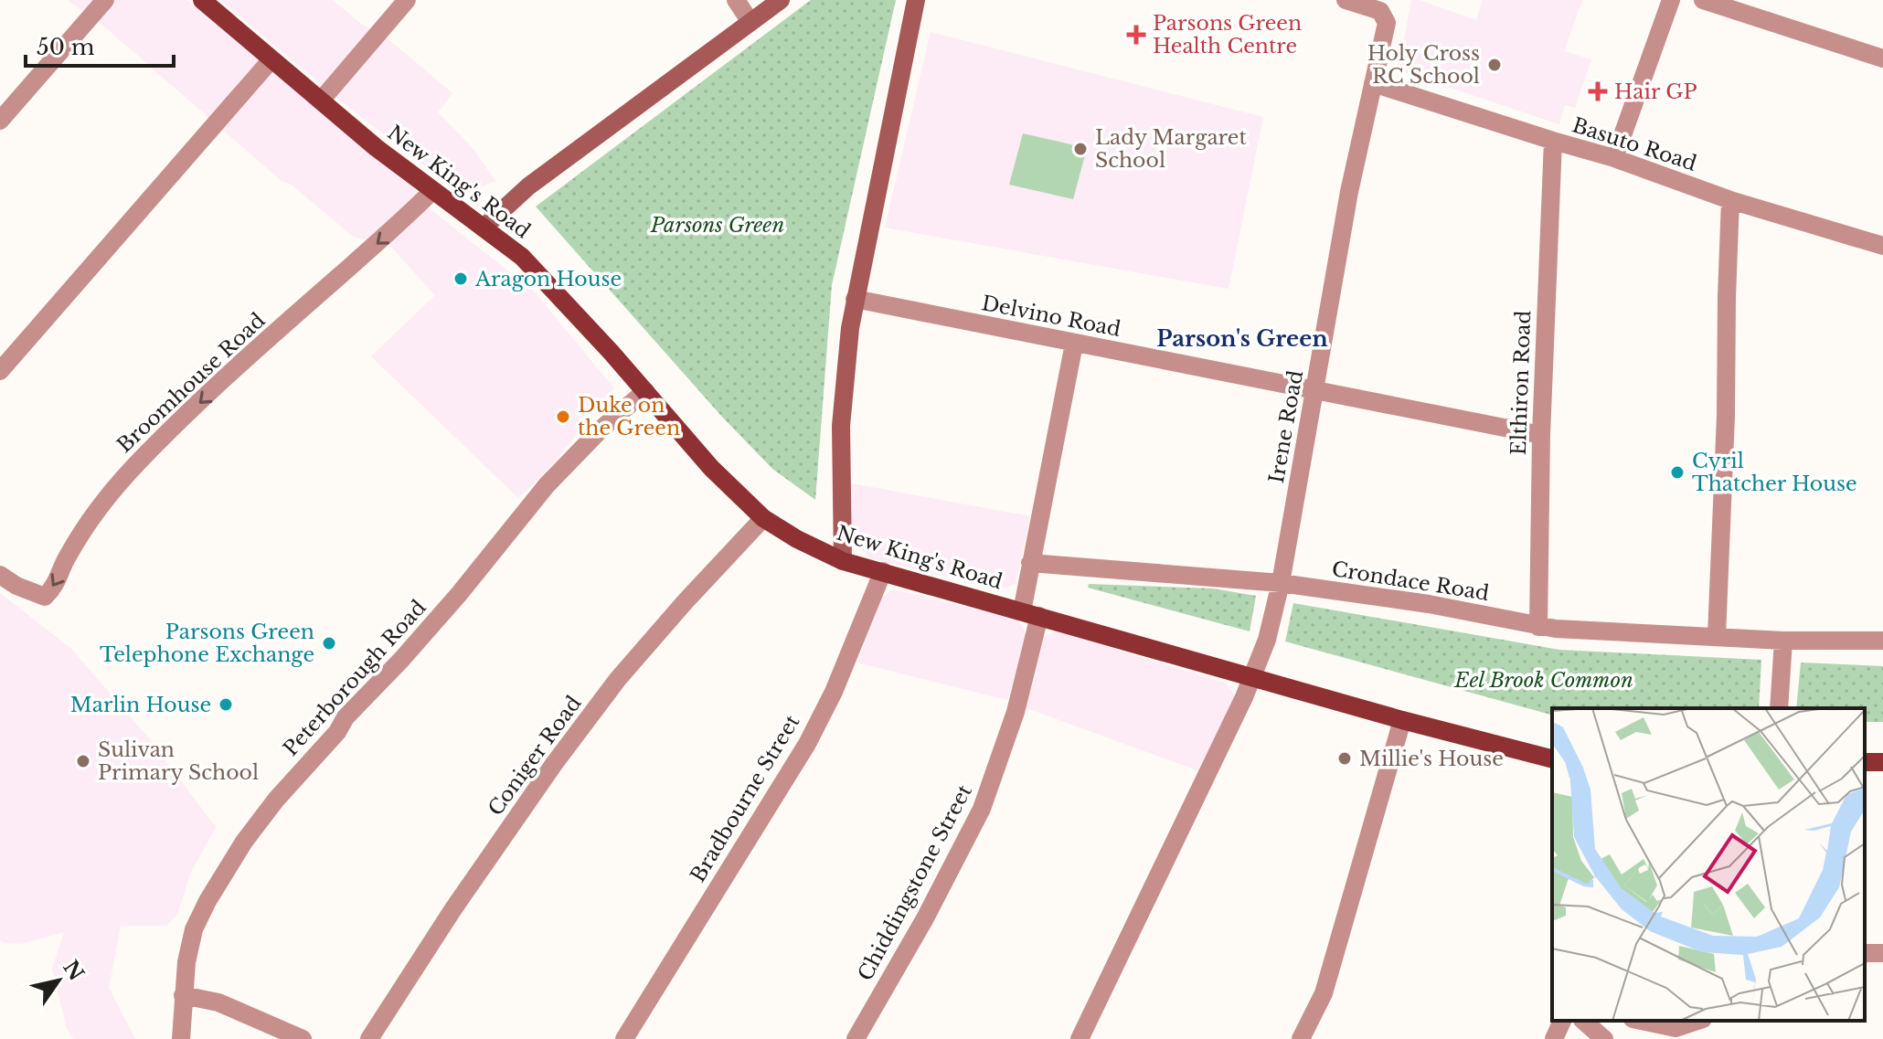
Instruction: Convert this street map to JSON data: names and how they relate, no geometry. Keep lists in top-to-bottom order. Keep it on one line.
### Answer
{"streets":{"main road":["New King's Road"],"street":["Basuto Road","Delvino Road","Broomhouse Road","Elthiron Road","Irene Road","Crondace Road","Peterborough Road","Coniger Road","Bradbourne Street","Chiddingstone Street"]},"crossings":[["Basuto Road","Elthiron Road"],["Basuto Road","Irene Road"],["New King's Road","Broomhouse Road"],["New King's Road","Irene Road"],["New King's Road","Peterborough Road"],["New King's Road","Coniger Road"],["New King's Road","Bradbourne Street"],["New King's Road","Chiddingstone Street"],["Delvino Road","Elthiron Road"],["Delvino Road","Irene Road"],["Delvino Road","Chiddingstone Street"],["Elthiron Road","Crondace Road"],["Irene Road","Crondace Road"],["Crondace Road","Chiddingstone Street"]],"one_way":["Broomhouse Road"],"districts":["Parson's Green"],"parks":["Parsons Green","Eel Brook Common"],"places":{"health":["Parsons Green Health Centre","Hair GP"],"other":["Holy Cross RC School","Lady Margaret School","Aragon House","Duke on the Green","Cyril Thatcher House","Parsons Green Telephone Exchange","Marlin House","Millie's House","Sulivan Primary School"]},"scale_bar":"50 m","north":"top right"}
